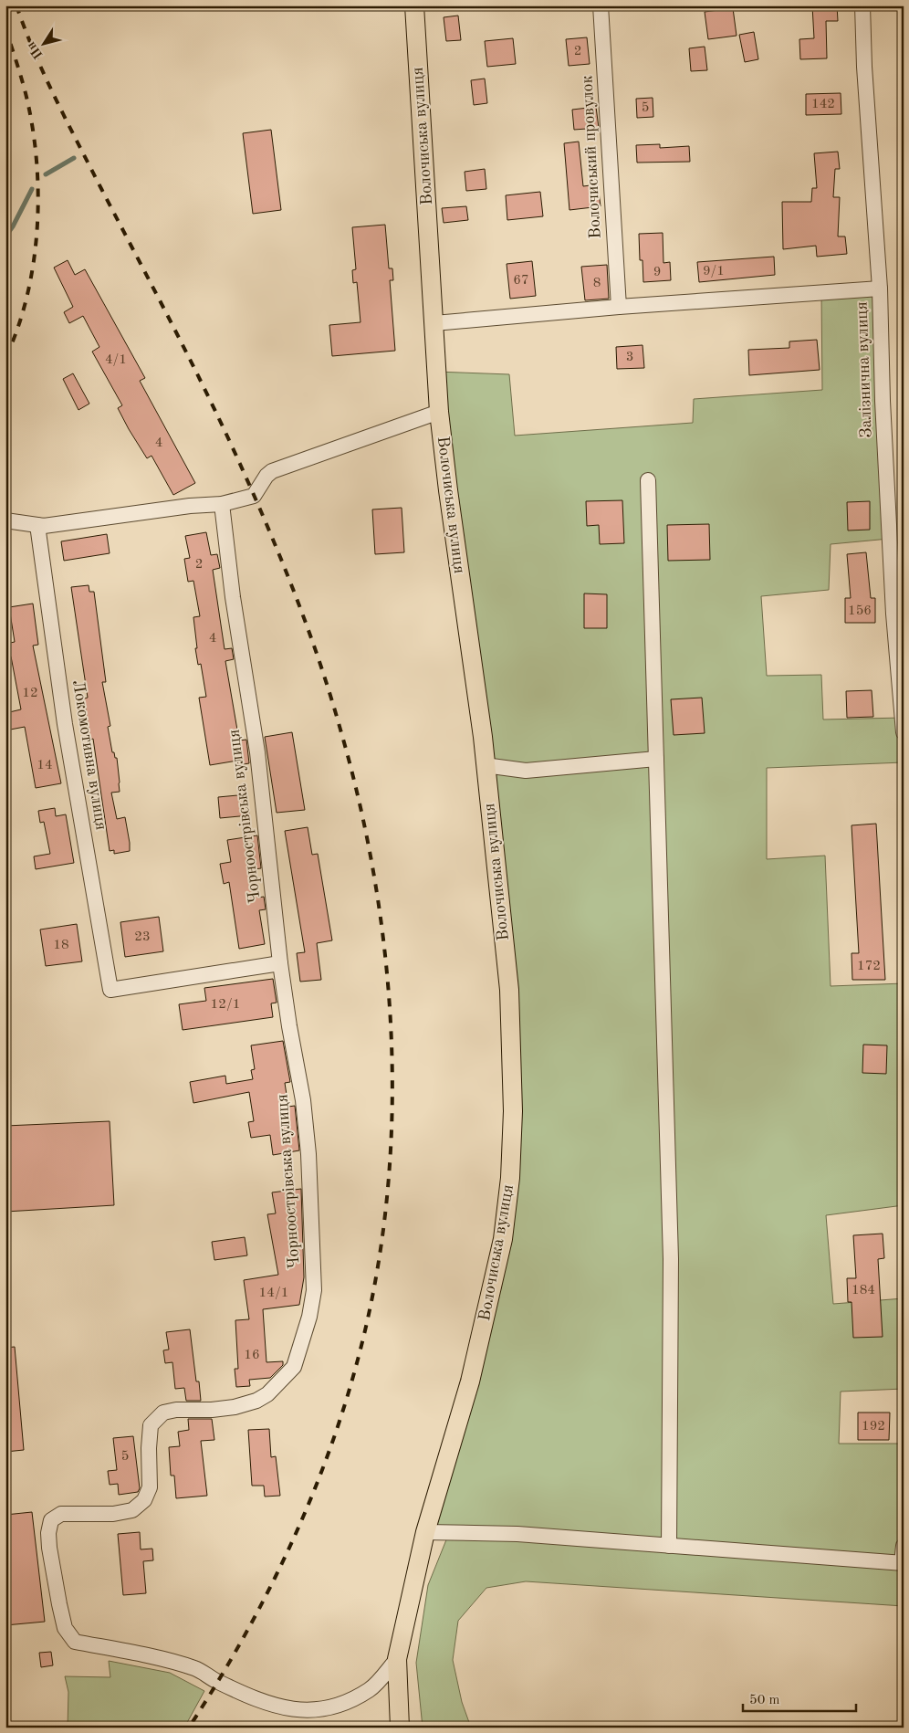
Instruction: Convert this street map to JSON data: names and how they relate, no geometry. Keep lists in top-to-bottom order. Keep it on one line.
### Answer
{"streets":{"main road":["Волочиська вулиця"],"street":["Волочиський провулок","Залізнична вулиця","Локомотивна вулиця","Чорноострівська вулиця"]},"crossings":[["Волочиська вулиця","Чорноострівська вулиця"],["Локомотивна вулиця","Чорноострівська вулиця"]],"house_numbers":["2","142","5","9/1","9","67","8","3","4/1","4","2","156","4","12","14","23","18","172","12/1","184","14/1","16","192","5"],"scale_bar":"50 m","north":"bottom left"}
